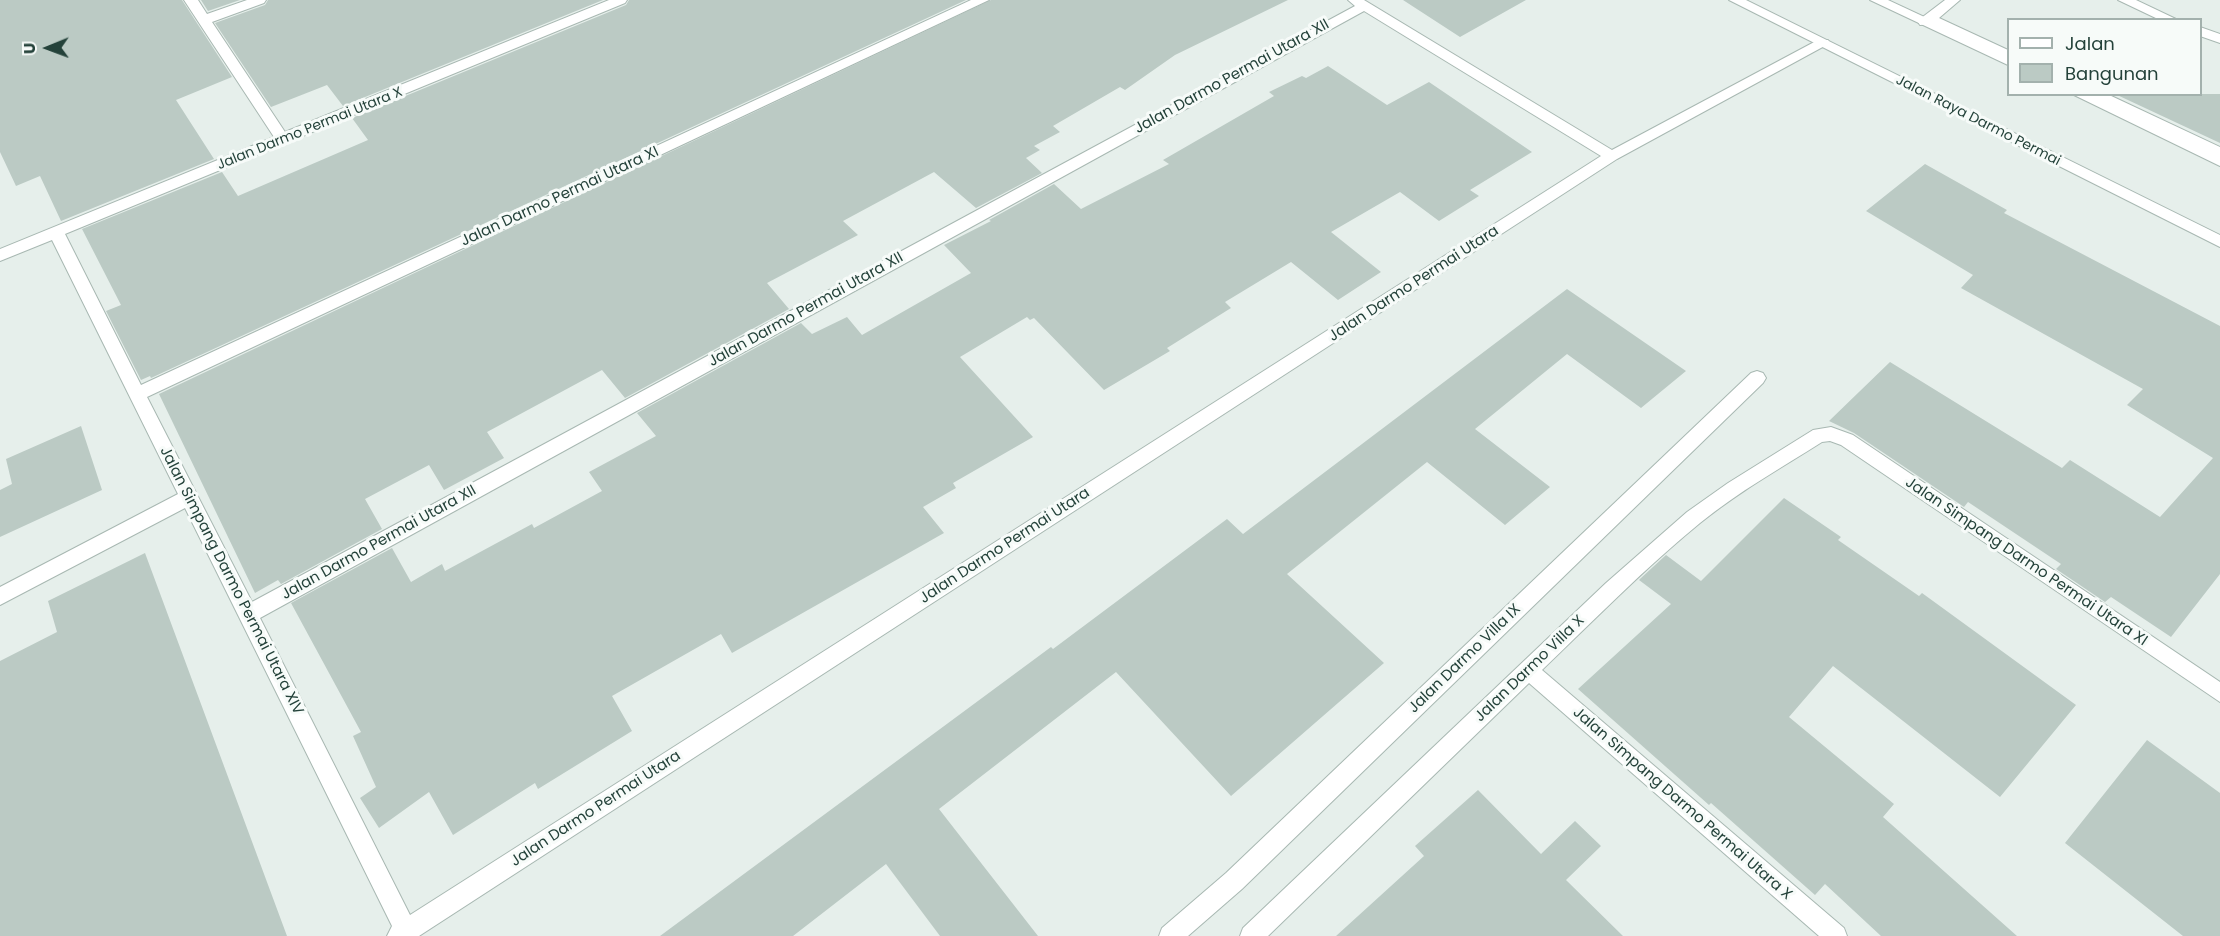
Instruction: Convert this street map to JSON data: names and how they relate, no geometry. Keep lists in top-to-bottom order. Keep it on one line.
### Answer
{"streets":{"street":["Jalan Darmo Permai Utara XII","Jalan Raya Darmo Permai","Jalan Darmo Permai Utara X","Jalan Darmo Permai Utara XI","Jalan Darmo Permai Utara","Jalan Simpang Darmo Permai Utara XI","Jalan Simpang Darmo Permai Utara XIV","Jalan Darmo Villa IX","Jalan Darmo Villa X","Jalan Simpang Darmo Permai Utara X"]},"crossings":[["Jalan Darmo Permai Utara XII","Jalan Simpang Darmo Permai Utara XIV"],["Jalan Raya Darmo Permai","Jalan Darmo Permai Utara"],["Jalan Darmo Permai Utara X","Jalan Simpang Darmo Permai Utara XIV"],["Jalan Darmo Permai Utara XI","Jalan Simpang Darmo Permai Utara XIV"],["Jalan Darmo Permai Utara","Jalan Simpang Darmo Permai Utara XIV"],["Jalan Simpang Darmo Permai Utara XI","Jalan Darmo Villa X"],["Jalan Darmo Villa X","Jalan Simpang Darmo Permai Utara X"]],"legend":["Jalan","Bangunan"],"north":"left"}
